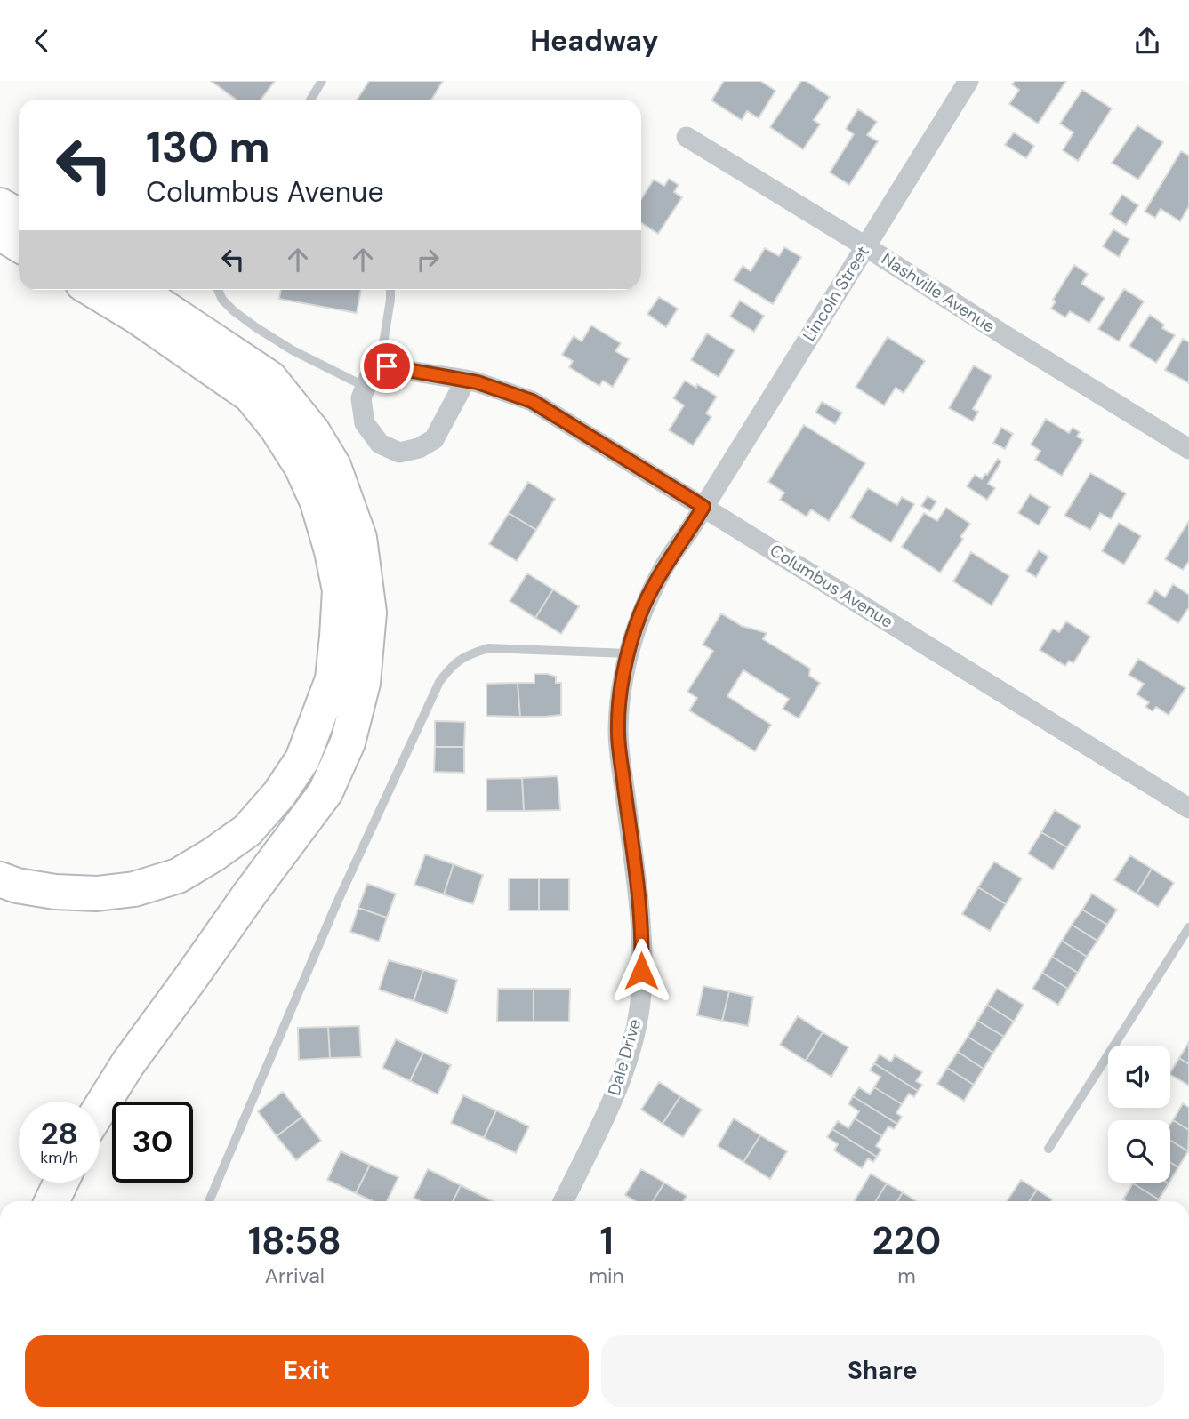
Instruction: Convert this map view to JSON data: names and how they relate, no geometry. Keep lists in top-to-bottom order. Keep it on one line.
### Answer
{"streets":{"street":["Nashville Avenue","Lincoln Street","Columbus Avenue","Dale Drive"]},"crossings":[["Nashville Avenue","Lincoln Street"],["Lincoln Street","Columbus Avenue"],["Lincoln Street","Dale Drive"],["Columbus Avenue","Dale Drive"]],"page":{"header":"Headway","turn":["130 m","Columbus Avenue"],"speed":"28 km/h","limit":"30","eta":["18:58","Arrival","1","min","220","m"],"buttons":["Exit","Share"]}}
